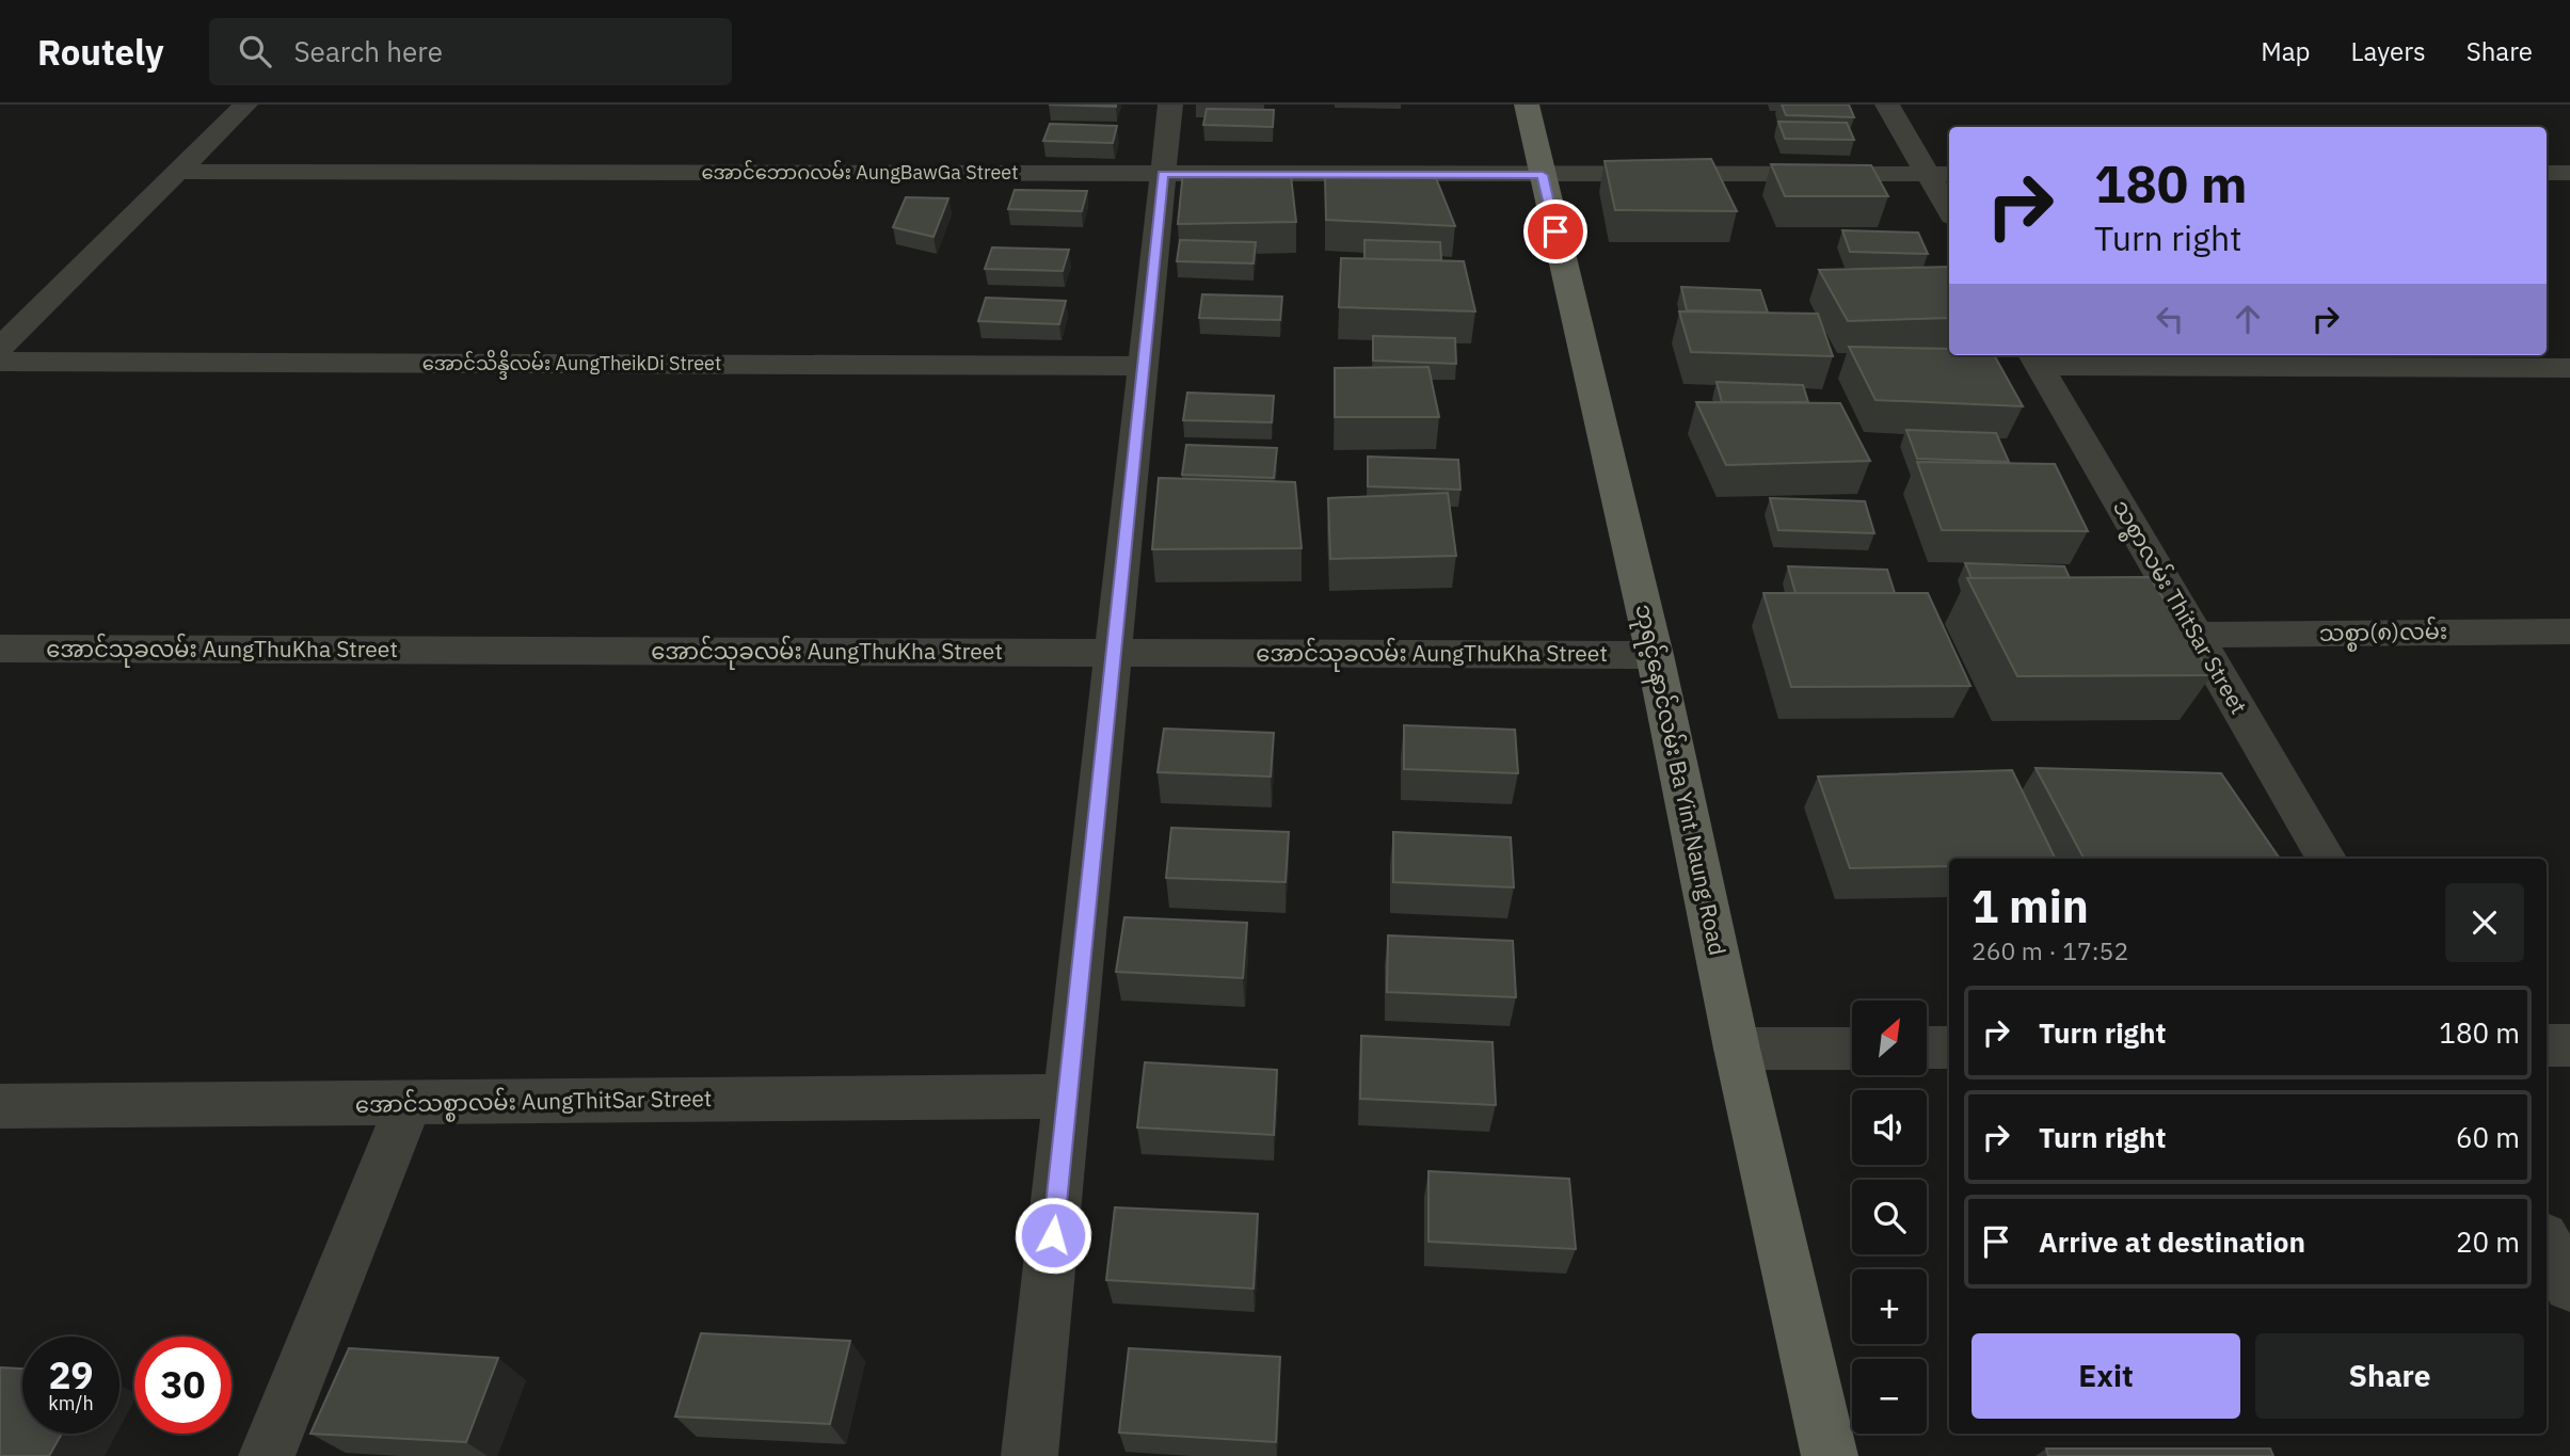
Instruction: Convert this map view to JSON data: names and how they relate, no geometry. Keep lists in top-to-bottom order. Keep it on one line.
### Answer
{"streets":{"main road":["ဘုရင့်နောင်လမ်း Ba Yint Naung Road"],"street":["အောင်ဘောဂလမ်း AungBawGa Street","အောင်သိန္ဒိလမ်း AungTheikDi Street","သစ္စာလမ်း ThitSar Street","သစ္စာ(၈)လမ်း","အောင်သုခလမ်း AungThuKha Street","အောင်သစ္စာလမ်း AungThitSar Street"]},"crossings":[["အောင်ဘောဂလမ်း AungBawGa Street","ဘုရင့်နောင်လမ်း Ba Yint Naung Road"],["သစ္စာလမ်း ThitSar Street","သစ္စာ(၈)လမ်း"],["အောင်သုခလမ်း AungThuKha Street","ဘုရင့်နောင်လမ်း Ba Yint Naung Road"]],"north":"top right","page":{"header":"Routely","search":"Search here","nav":["Map","Layers","Share"],"turn":["180 m","Turn right"],"heading":["1 min","260 m · 17:52"],"list":[{"name":"Turn right","value":"180 m"},{"name":"Turn right","value":"60 m"},{"name":"Arrive at destination","value":"20 m"}],"map_buttons":["+","−"],"buttons":["Exit","Share"],"speed":"29 km/h","limit":"30"}}
